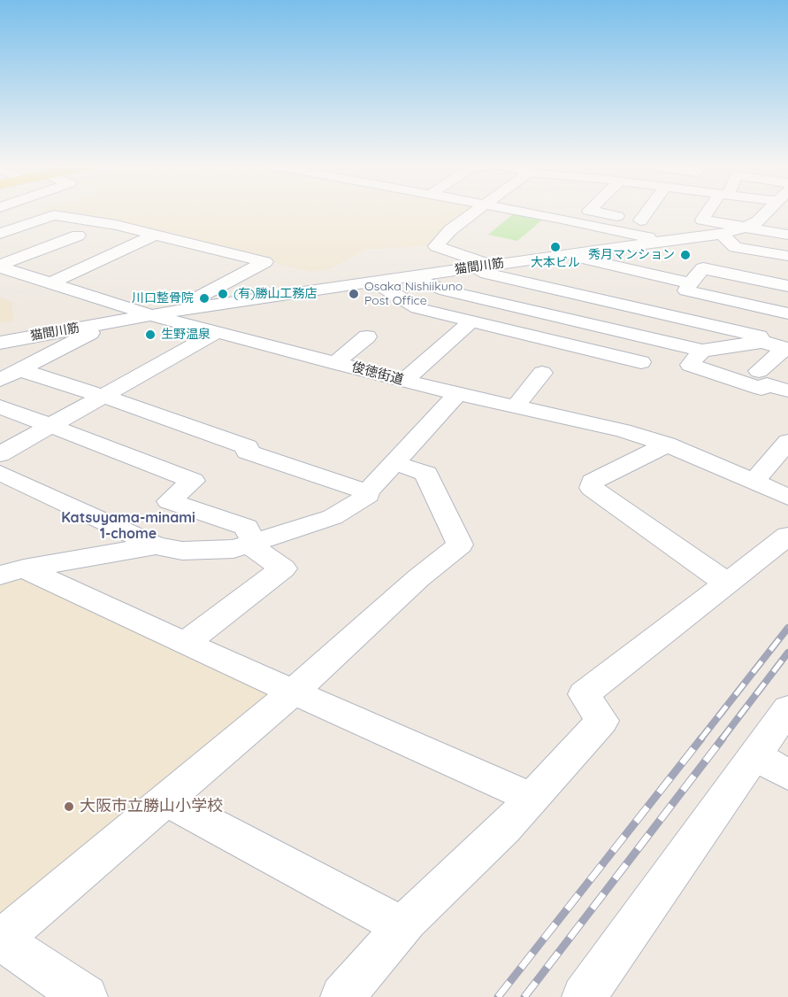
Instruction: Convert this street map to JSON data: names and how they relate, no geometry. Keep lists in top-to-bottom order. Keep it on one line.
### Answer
{"streets":{"street":["猫間川筋","俊徳街道"]},"crossings":[["猫間川筋","俊徳街道"]],"districts":["Katsuyama-minami 1-chome"],"places":["大本ビル","秀月マンション","(有)勝山工務店","Osaka Nishiikuno Post Office","川口整骨院","生野温泉","大阪市立勝山小学校"]}
